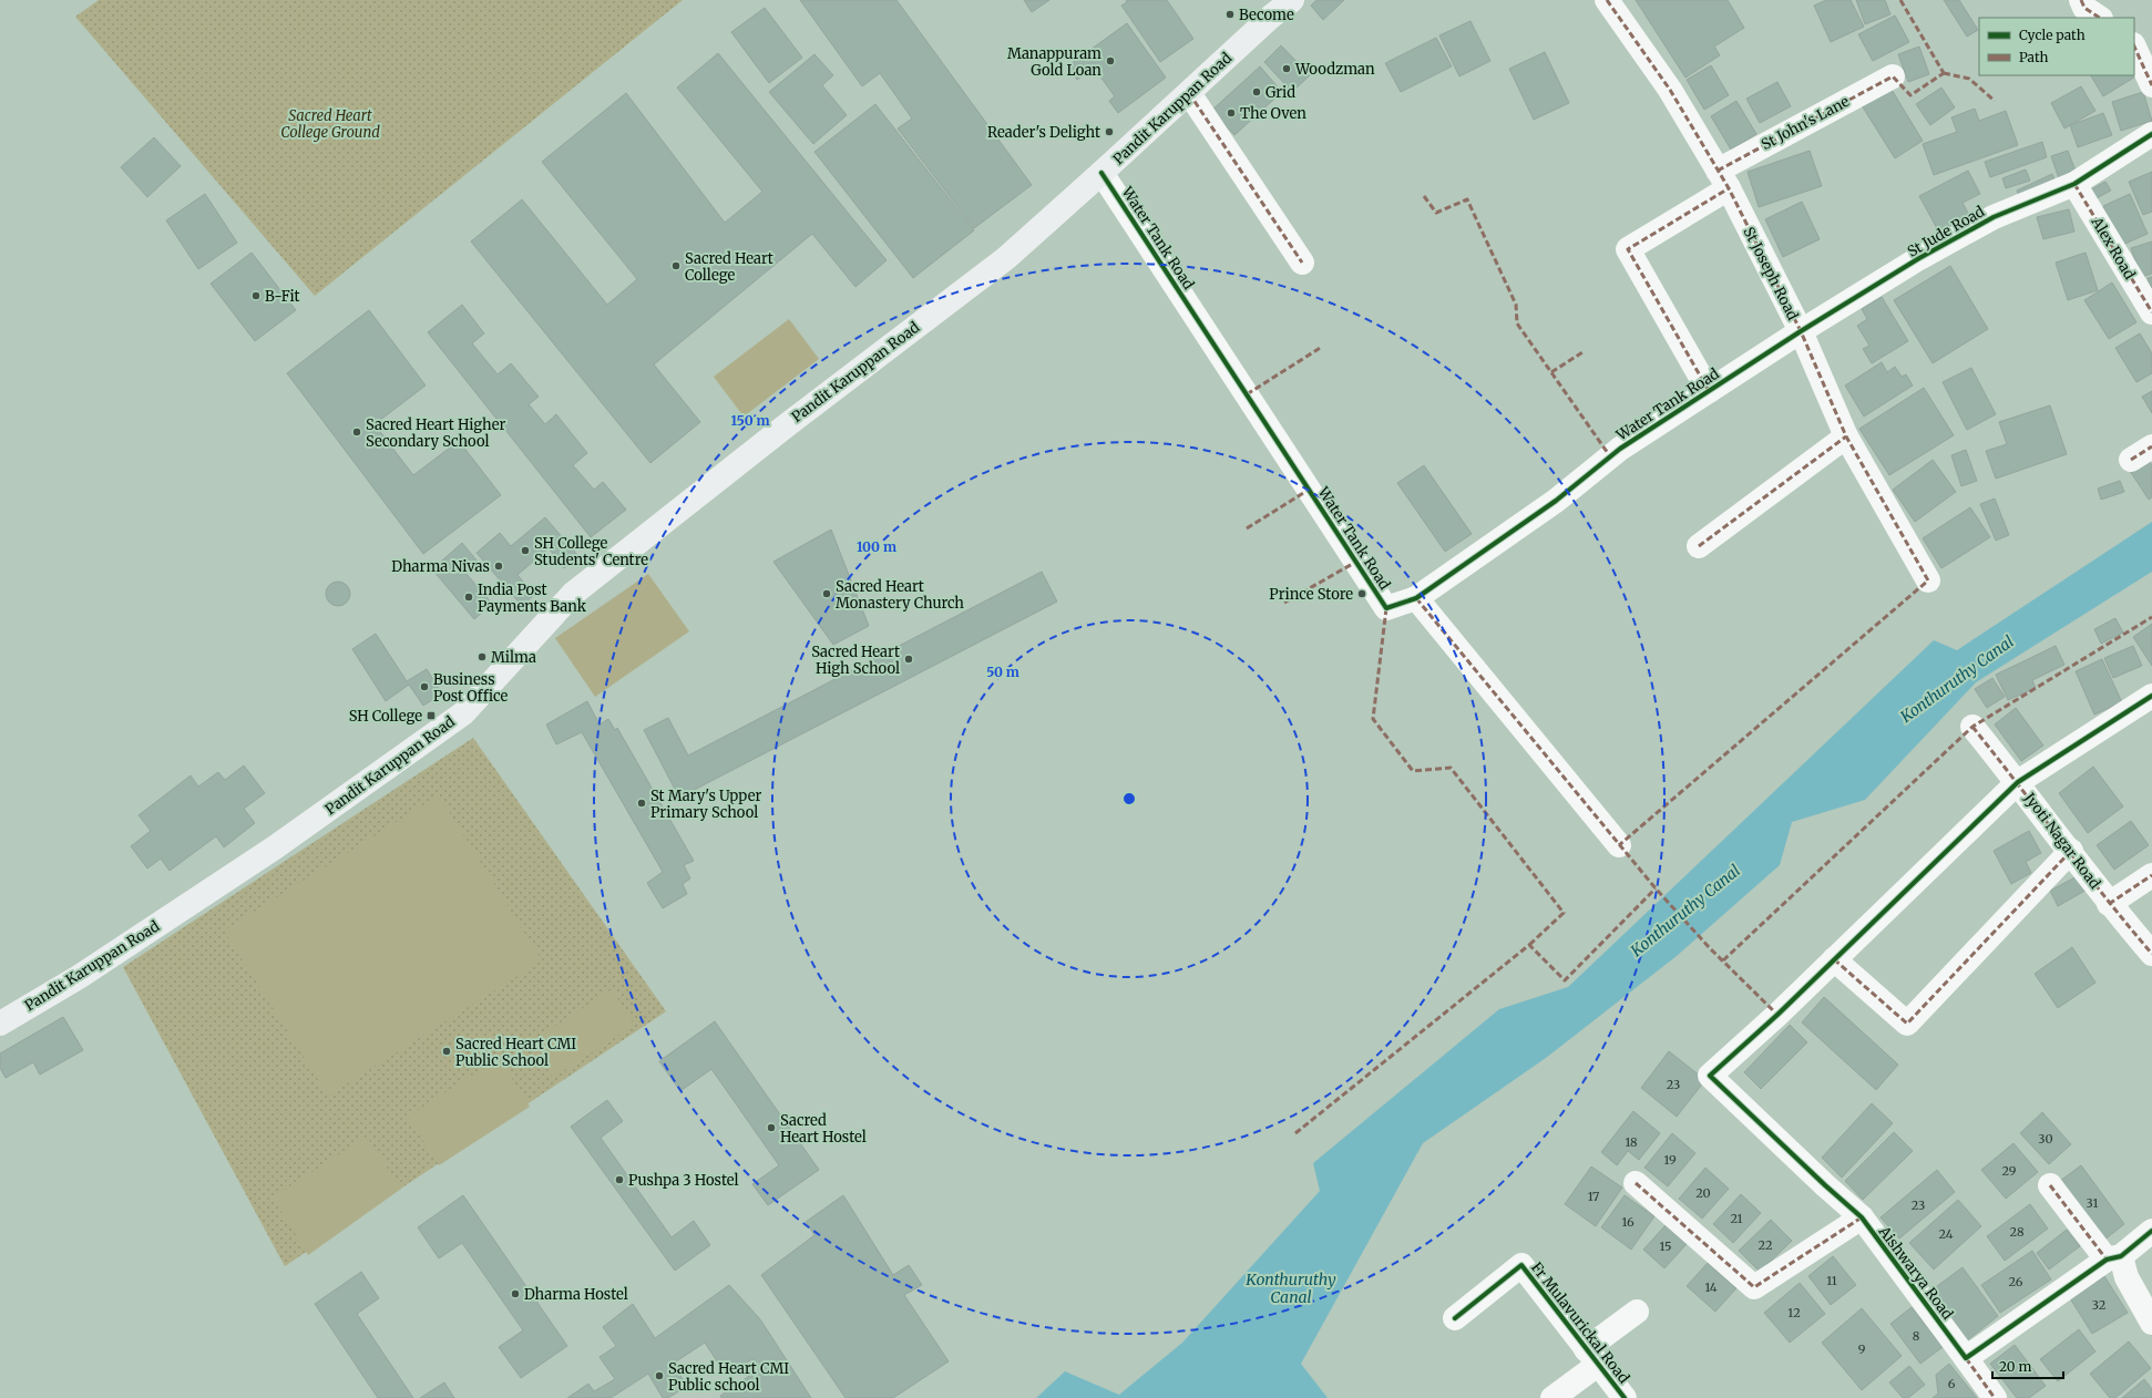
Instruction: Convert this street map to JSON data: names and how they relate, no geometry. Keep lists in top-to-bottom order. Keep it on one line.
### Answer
{"streets":{"main road":["Pandit Karuppan Road"],"street":["St John's Lane","St Jude Road","Water Tank Road","Alex Road","St Joseph Road","Jyoti Nagar Road","Aishwarya Road","Fr Mulavurickal Road"]},"crossings":[["Pandit Karuppan Road","Water Tank Road"],["St John's Lane","Water Tank Road"],["St John's Lane","St Joseph Road"],["St Jude Road","Water Tank Road"],["St Jude Road","Alex Road"],["St Jude Road","St Joseph Road"],["Water Tank Road","St Joseph Road"]],"water":["Konthuruthy Canal"],"parks":["Sacred Heart College Ground"],"places":{"other":["Become","Manappuram Gold Loan","Woodzman","Grid","The Oven","Reader's Delight","Sacred Heart College","B-Fit","Sacred Heart Higher Secondary School","SH College Students' Centre","Dharma Nivas","Sacred Heart Monastery Church","Prince Store","India Post Payments Bank","Milma","Sacred Heart High School","Business Post Office","St Mary's Upper Primary School","Sacred Heart CMI Public School","Sacred Heart Hostel","Pushpa 3 Hostel","Dharma Hostel","Sacred Heart CMI Public school"],"transit":["SH College"]},"house_numbers":["23","30","18","19","29","20","17","31","23","21","16","28","24","22","15","11","26","14","32","12","8","9","6"],"legend":["Cycle path","Path"],"scale_bar":"20 m","rings":["150 m","100 m","50 m"]}
